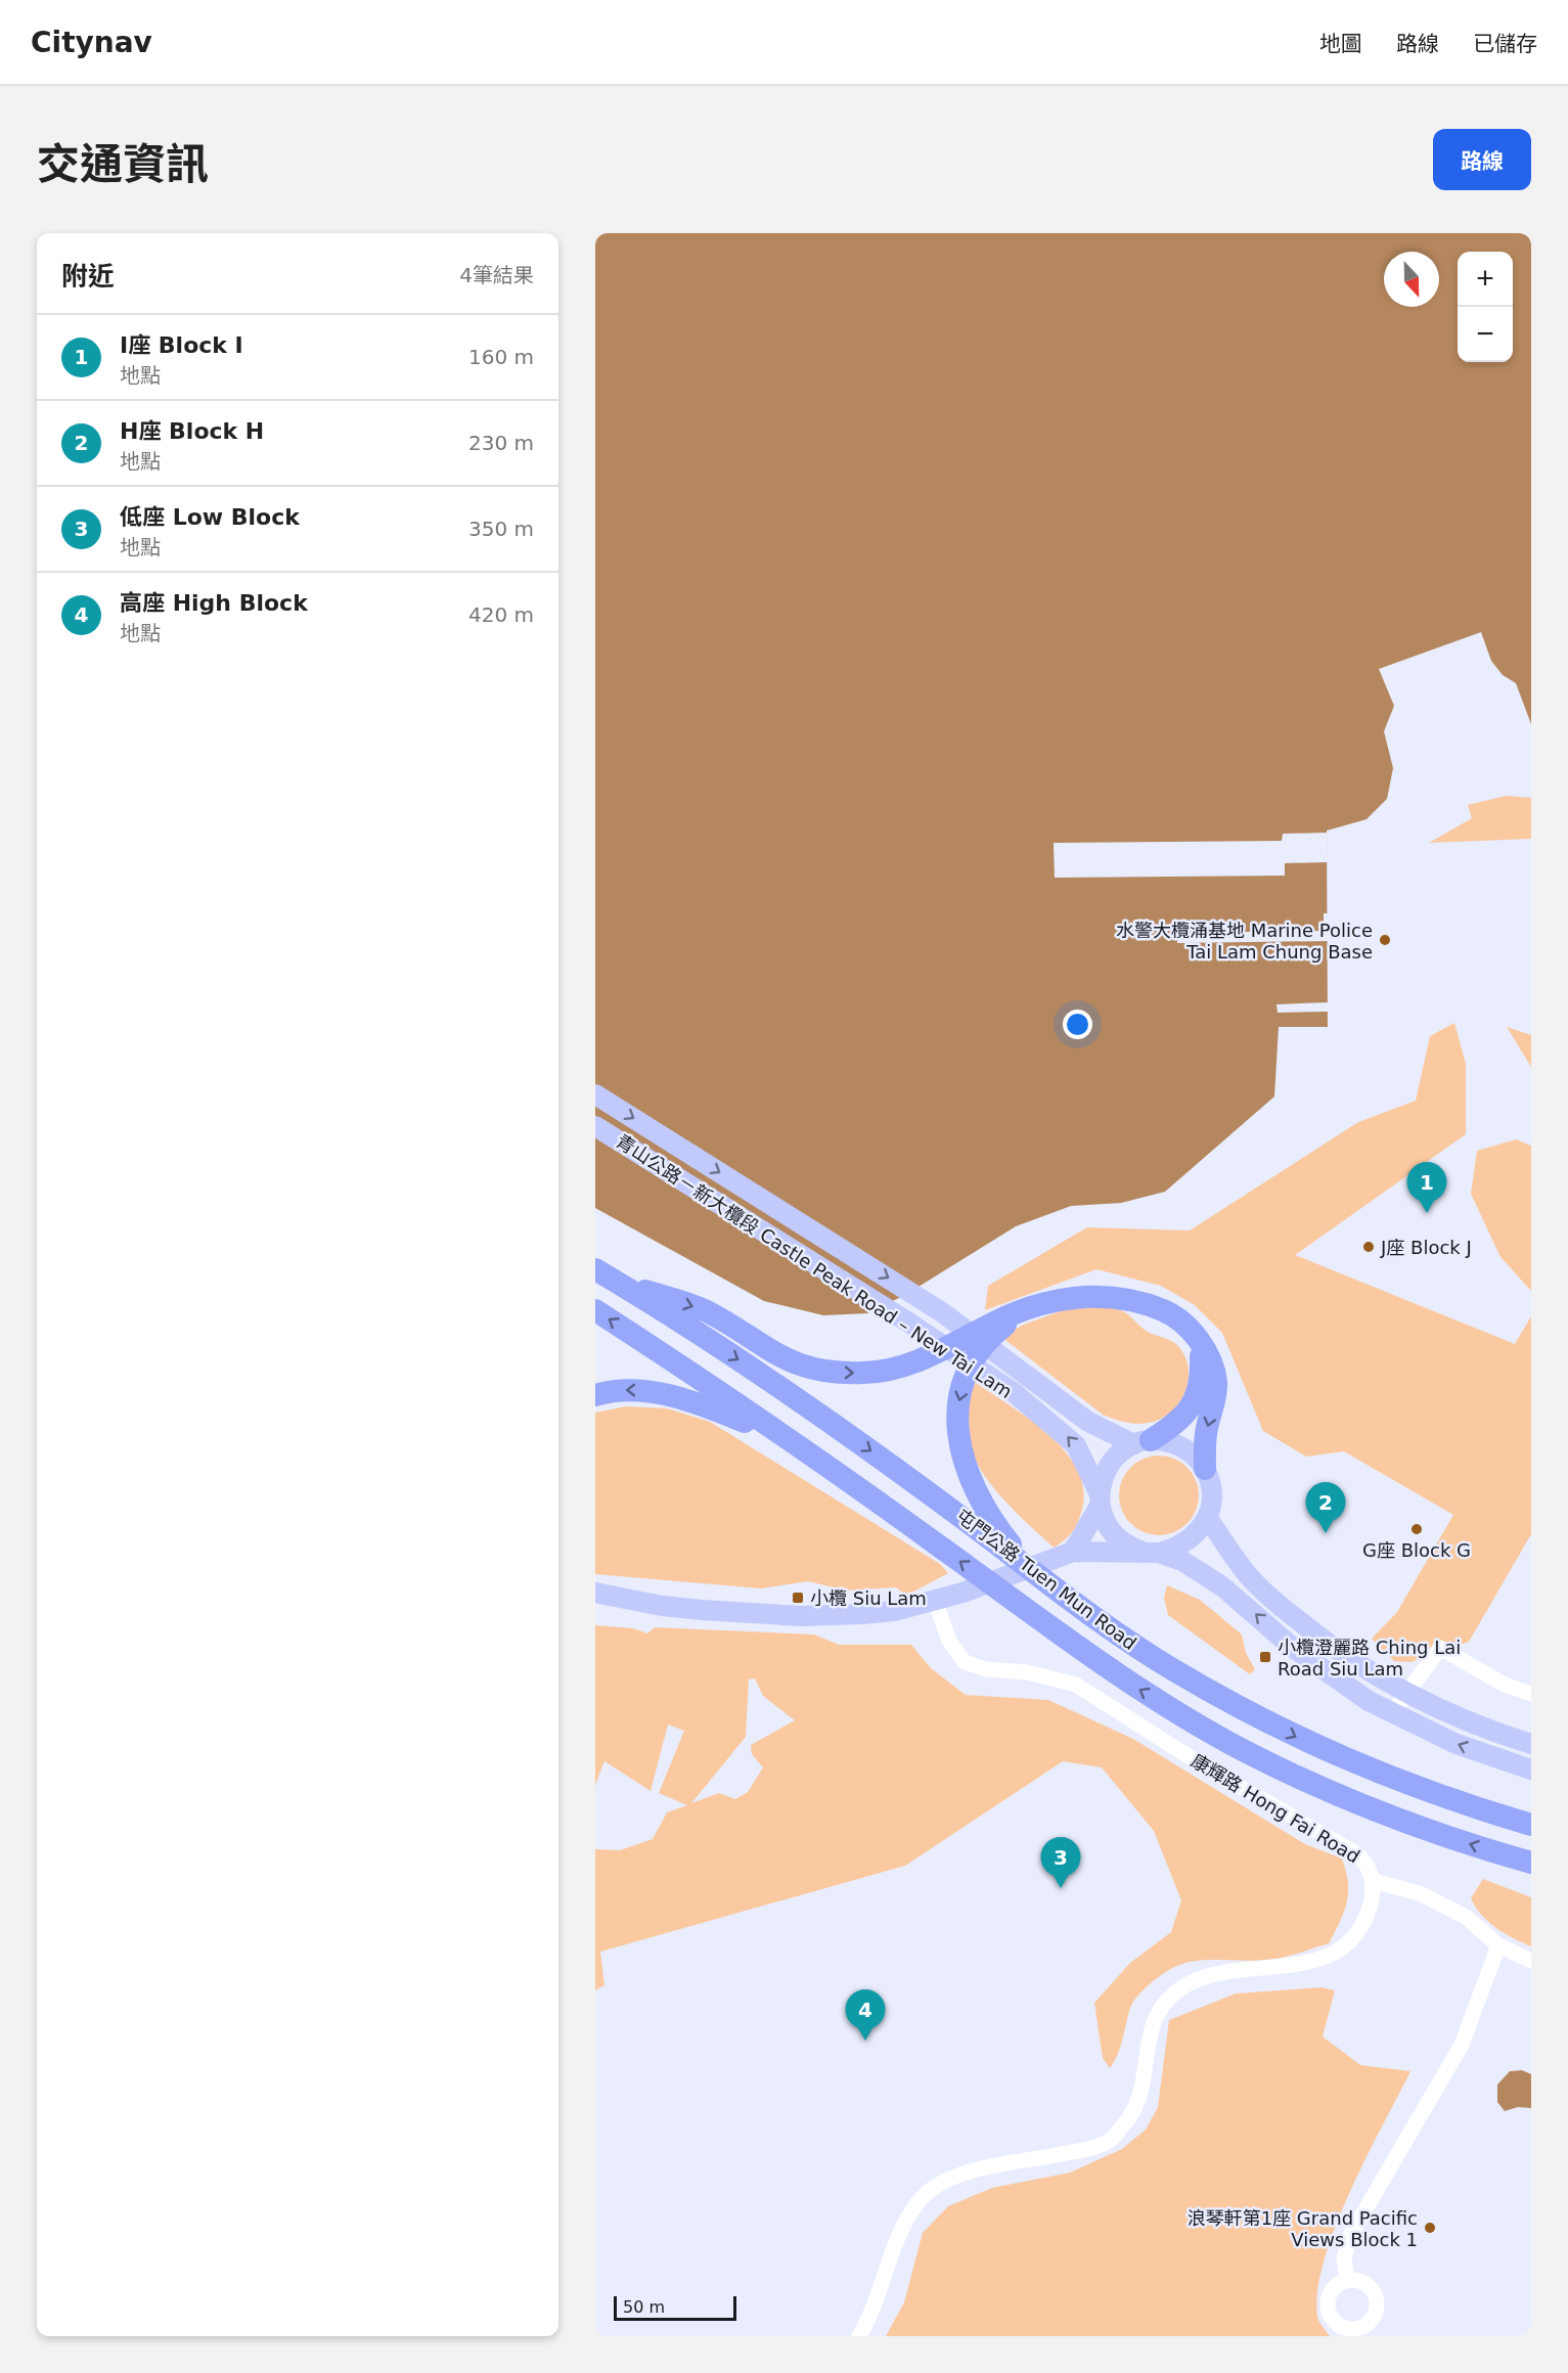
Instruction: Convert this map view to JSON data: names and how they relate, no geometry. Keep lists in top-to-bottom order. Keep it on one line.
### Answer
{"streets":{"highway":["屯門公路 Tuen Mun Road"],"main road":["青山公路－新大欖段 Castle Peak Road – New Tai Lam"],"street":["康輝路 Hong Fai Road"]},"places":{"other":["水警大欖涌基地 Marine Police Tai Lam Chung Base","J座 Block J","G座 Block G","浪琴軒第1座 Grand Pacific Views Block 1"],"transit":["小欖 Siu Lam","小欖澄麗路 Ching Lai Road Siu Lam"]},"scale_bar":"50 m","north":"bottom","page":{"header":"Citynav","nav":["地圖","路線","已儲存"],"title":"交通資訊","buttons":"路線","heading":["附近","4筆結果"],"map_buttons":["+","−"],"list":[{"mark":"1","name":"I座 Block I","note":"地點","value":"160 m"},{"mark":"2","name":"H座 Block H","note":"地點","value":"230 m"},{"mark":"3","name":"低座 Low Block","note":"地點","value":"350 m"},{"mark":"4","name":"高座 High Block","note":"地點","value":"420 m"}],"pins":["1","2","3","4"],"scale":"50 m"}}
